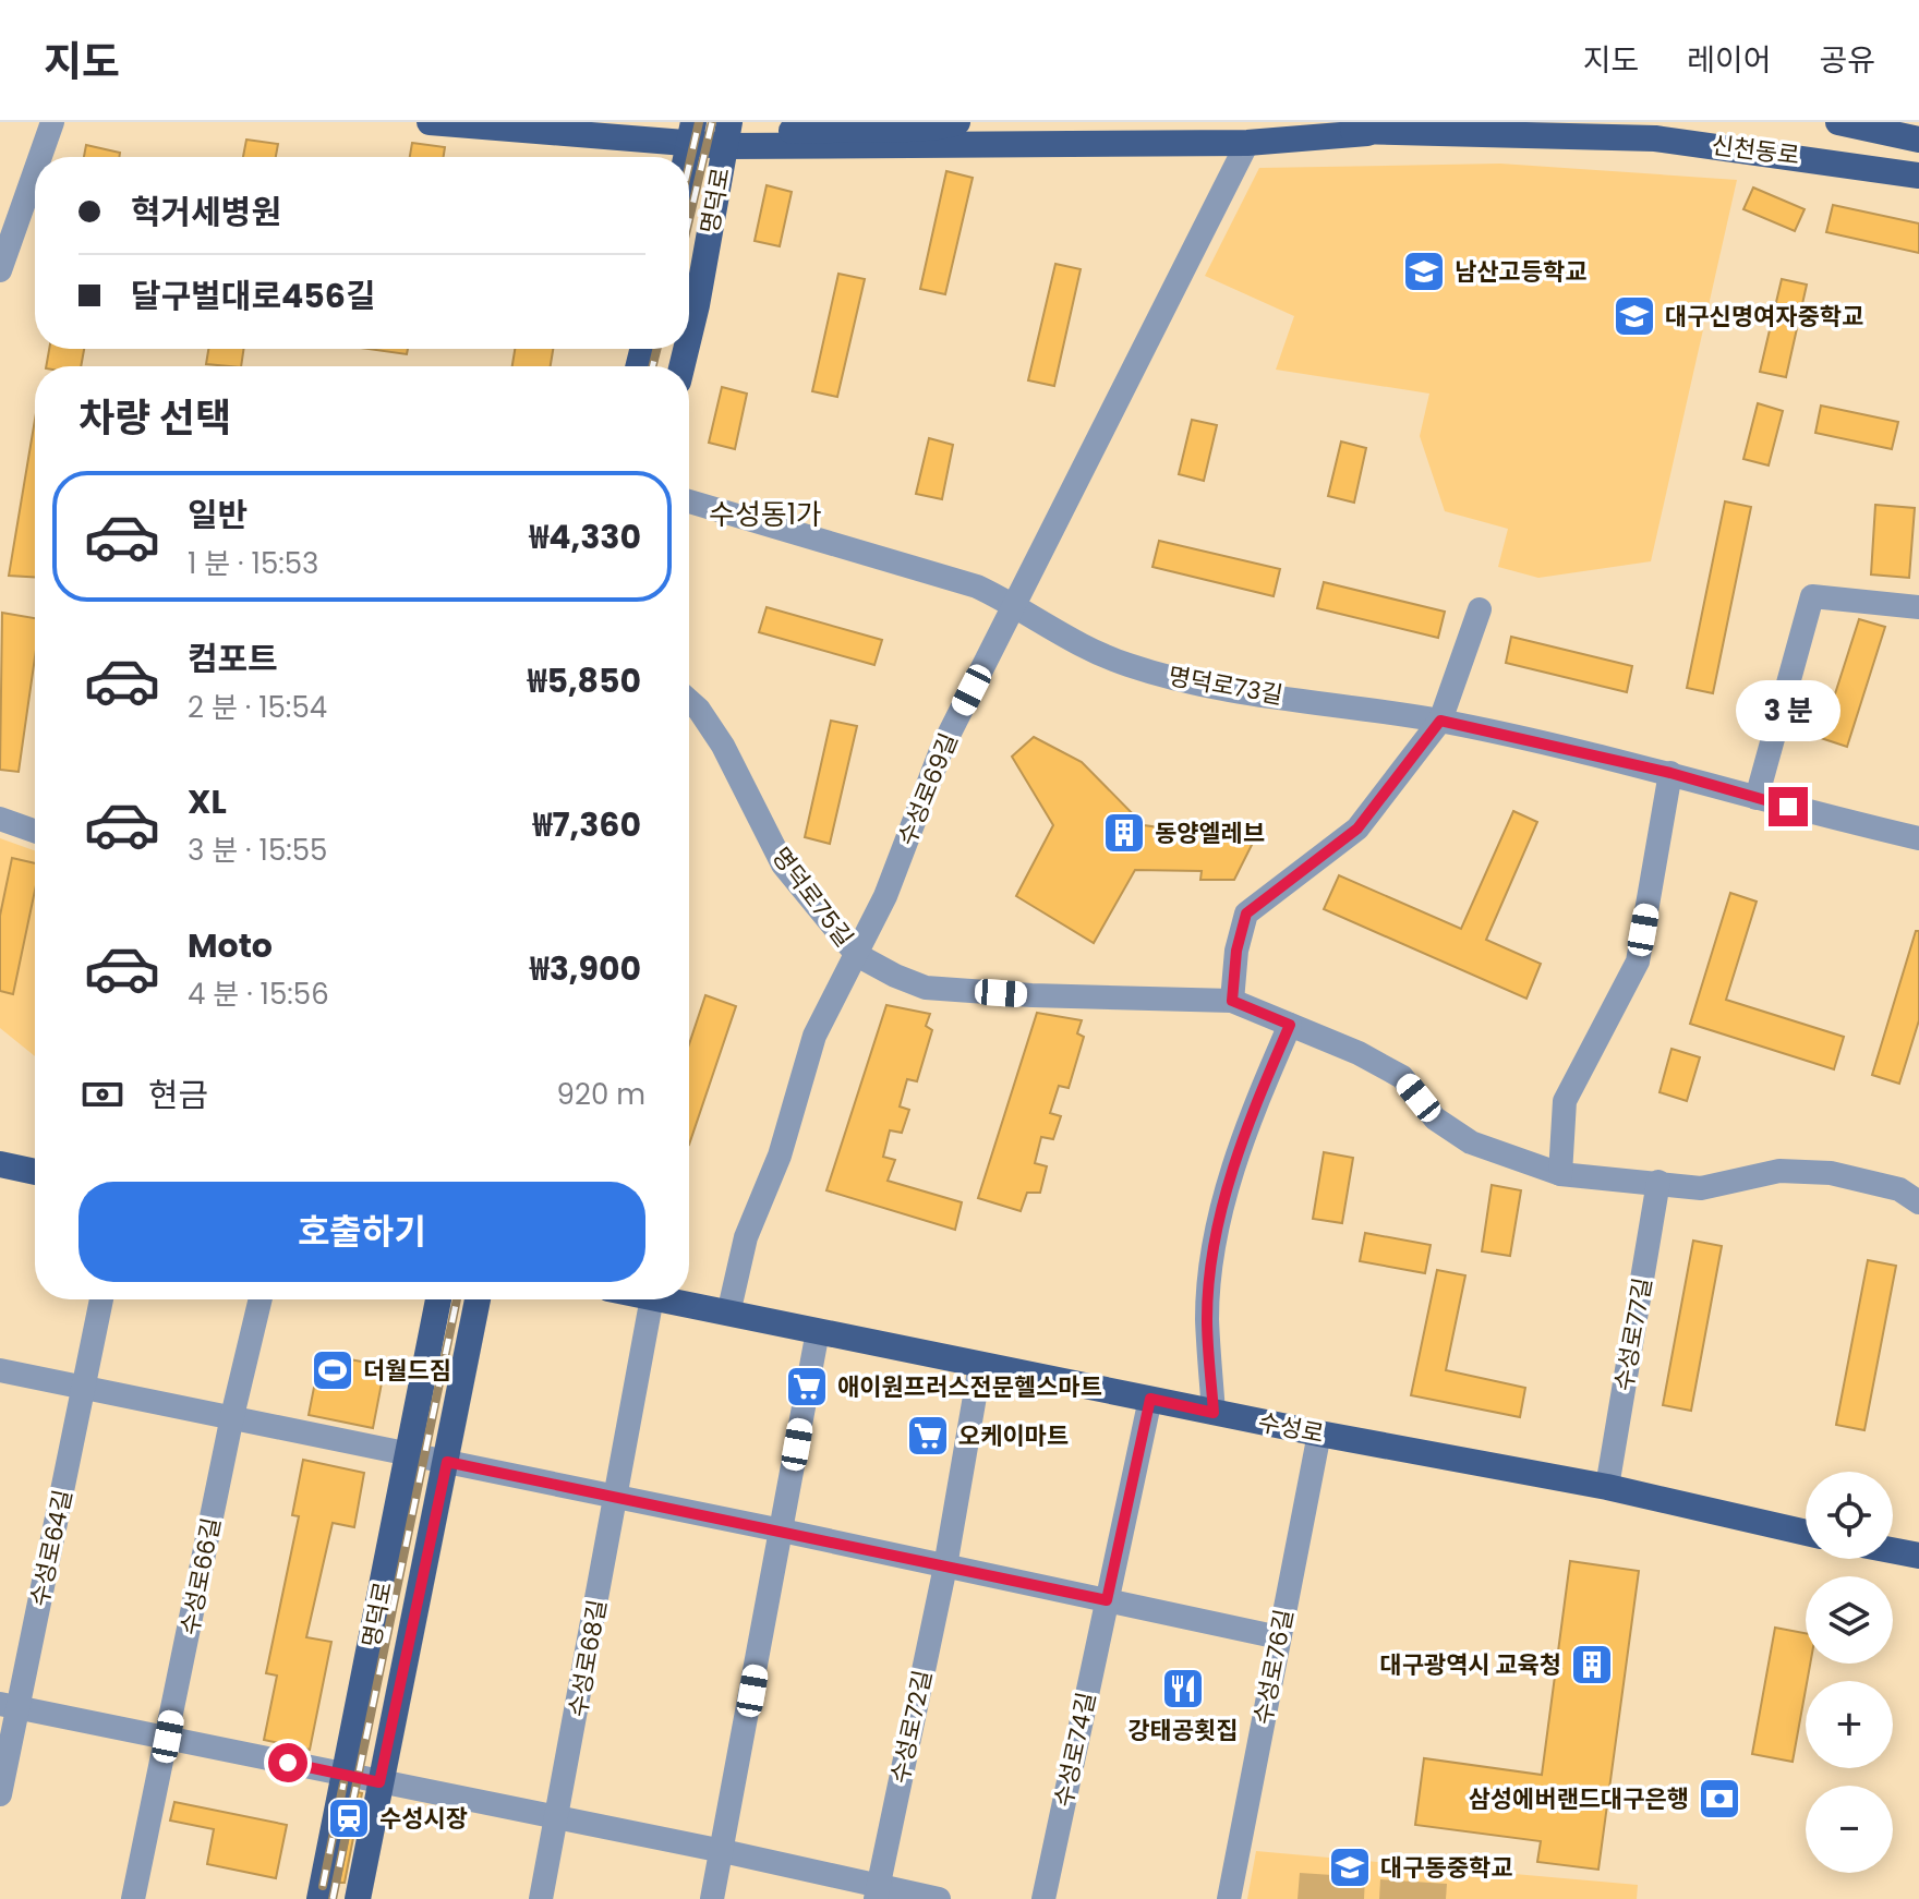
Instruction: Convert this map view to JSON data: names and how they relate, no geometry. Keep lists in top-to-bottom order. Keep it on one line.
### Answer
{"streets":{"main road":["신천동로","명덕로","수성로"],"street":["명덕로73길","수성로69길","명덕로75길","수성로77길","수성로64길","수성로66길","수성로68길","수성로76길","수성로72길","수성로74길"]},"crossings":[["명덕로73길","수성로69길"],["수성로69길","명덕로75길"],["수성로69길","수성로"],["수성로77길","수성로"],["수성로","수성로76길"],["수성로","수성로72길"],["수성로","수성로74길"]],"districts":["수성동1가"],"places":{"school or university":["남산고등학교","대구신명여자중학교","대구동중학교"],"building":["동양엘레브","대구광역시 교육청"],"sports":["더월드짐"],"supermarket":["애이원프러스전문헬스마트","오케이마트"],"restaurant":["강태공횟집"],"bank":["삼성에버랜드대구은행"],"station":["수성시장"]},"page":{"header":"지도","nav":["지도","레이어","공유"],"banner":["혁거세병원","달구벌대로456길"],"heading":"차량 선택","list":[{"name":"일반","note":"1 분 · 15:53","value":"₩4,330"},{"name":"컴포트","note":"2 분 · 15:54","value":"₩5,850"},{"name":"XL","note":"3 분 · 15:55","value":"₩7,360"},{"name":"Moto","note":"4 분 · 15:56","value":"₩3,900"}],"bubble":"3 분","pay":["현금","920 m"],"buttons":"호출하기","map_buttons":["+","−"]}}
